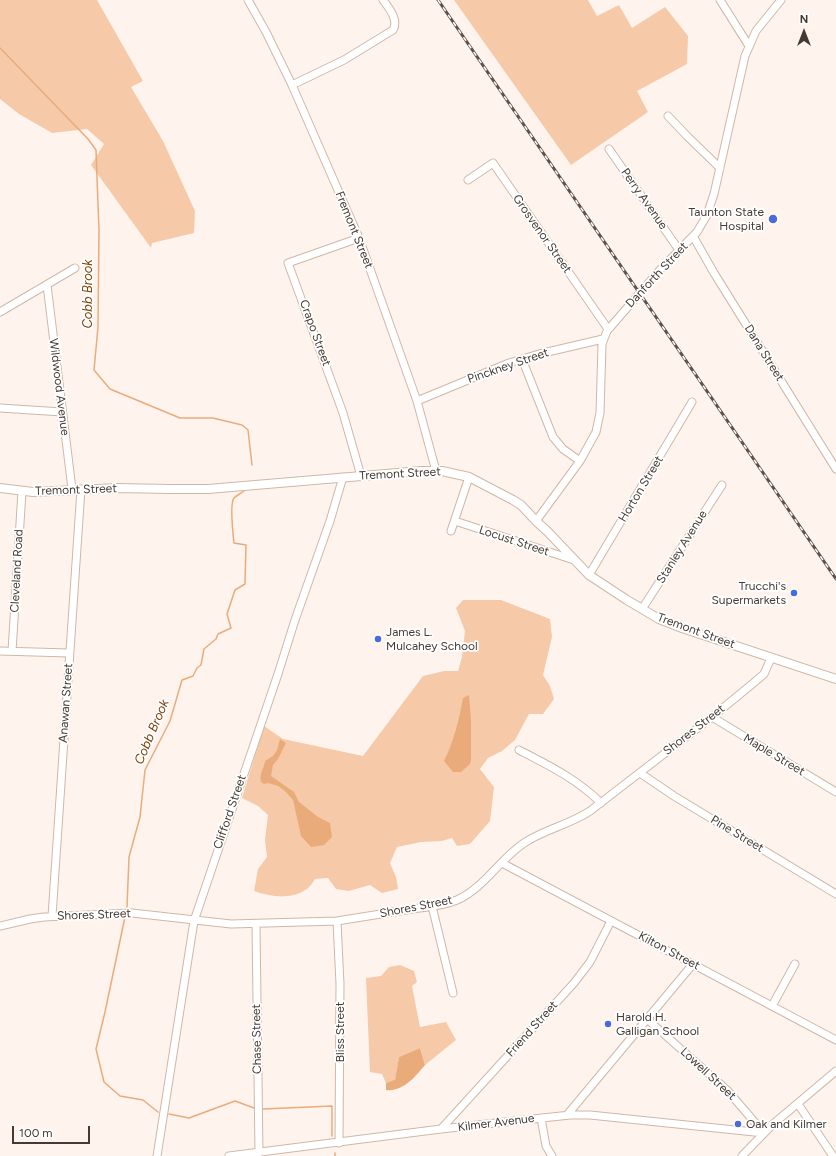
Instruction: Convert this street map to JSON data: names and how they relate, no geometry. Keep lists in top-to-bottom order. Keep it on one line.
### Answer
{"streets":{"main road":["Tremont Street"],"street":["Perry Avenue","Fremont Street","Grosvenor Street","Danforth Street","Crapo Street","Dana Street","Pinckney Street","Wildwood Avenue","Horton Street","Locust Street","Stanley Avenue","Cleveland Road","Anawan Street","Shores Street","Maple Street","Clifford Street","Pine Street","Kilton Street","Friend Street","Bliss Street","Chase Street","Lowell Street","Kilmer Avenue"]},"crossings":[["Perry Avenue","Danforth Street"],["Fremont Street","Crapo Street"],["Fremont Street","Pinckney Street"],["Fremont Street","Tremont Street"],["Grosvenor Street","Danforth Street"],["Danforth Street","Dana Street"],["Danforth Street","Pinckney Street"],["Danforth Street","Tremont Street"],["Crapo Street","Tremont Street"],["Wildwood Avenue","Tremont Street"],["Tremont Street","Horton Street"],["Tremont Street","Locust Street"],["Tremont Street","Stanley Avenue"],["Tremont Street","Cleveland Road"],["Tremont Street","Anawan Street"],["Tremont Street","Shores Street"],["Tremont Street","Clifford Street"],["Anawan Street","Shores Street"],["Shores Street","Maple Street"],["Shores Street","Clifford Street"],["Shores Street","Pine Street"],["Shores Street","Kilton Street"],["Shores Street","Bliss Street"],["Shores Street","Chase Street"],["Kilton Street","Friend Street"],["Friend Street","Kilmer Avenue"],["Bliss Street","Kilmer Avenue"],["Chase Street","Kilmer Avenue"],["Lowell Street","Kilmer Avenue"]],"water":["Cobb Brook"],"places":["Taunton State Hospital","Trucchi's Supermarkets","James L. Mulcahey School","Harold H. Galligan School","Oak and Kilmer"],"scale_bar":"100 m","north":"top"}
